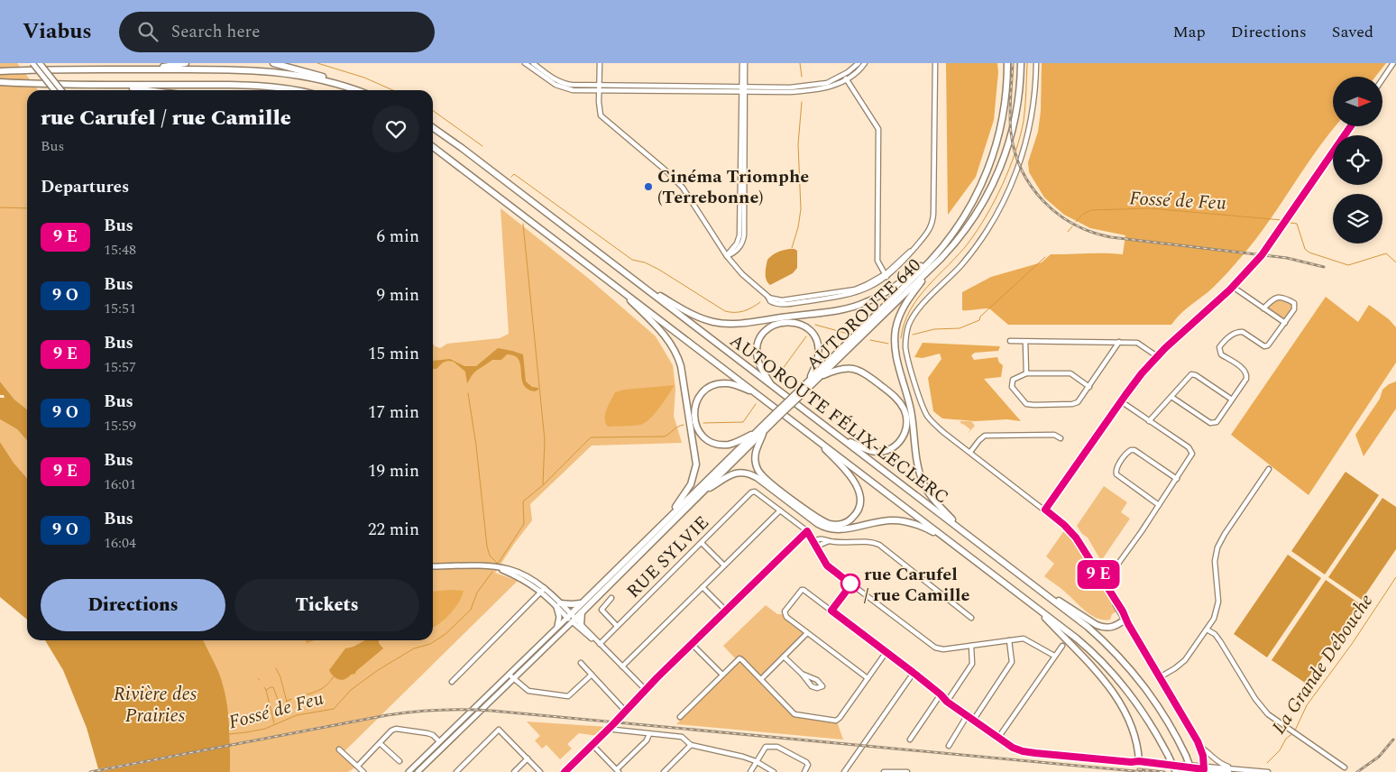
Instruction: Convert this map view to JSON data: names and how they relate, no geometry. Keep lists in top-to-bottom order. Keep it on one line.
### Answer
{"streets":{"highway":["AUTOROUTE 640","AUTOROUTE FÉLIX-LECLERC"],"street":["RUE SYLVIE"]},"water":["Fossé de Feu","La Grande Débouche","Rivière des Prairies"],"places":["Cinéma Triomphe (Terrebonne)","rue Carufel / rue Camille"],"north":"right","page":{"header":"Viabus","search":"Search here","nav":["Map","Directions","Saved"],"on_map":"9 E","heading":[["rue Carufel / rue Camille","Bus"],"Departures"],"list":[{"mark":"9 E","name":"Bus","note":"15:48","value":"6 min"},{"mark":"9 O","name":"Bus","note":"15:51","value":"9 min"},{"mark":"9 E","name":"Bus","note":"15:57","value":"15 min"},{"mark":"9 O","name":"Bus","note":"15:59","value":"17 min"},{"mark":"9 E","name":"Bus","note":"16:01","value":"19 min"},{"mark":"9 O","name":"Bus","note":"16:04","value":"22 min"}],"buttons":["Directions","Tickets"]}}
